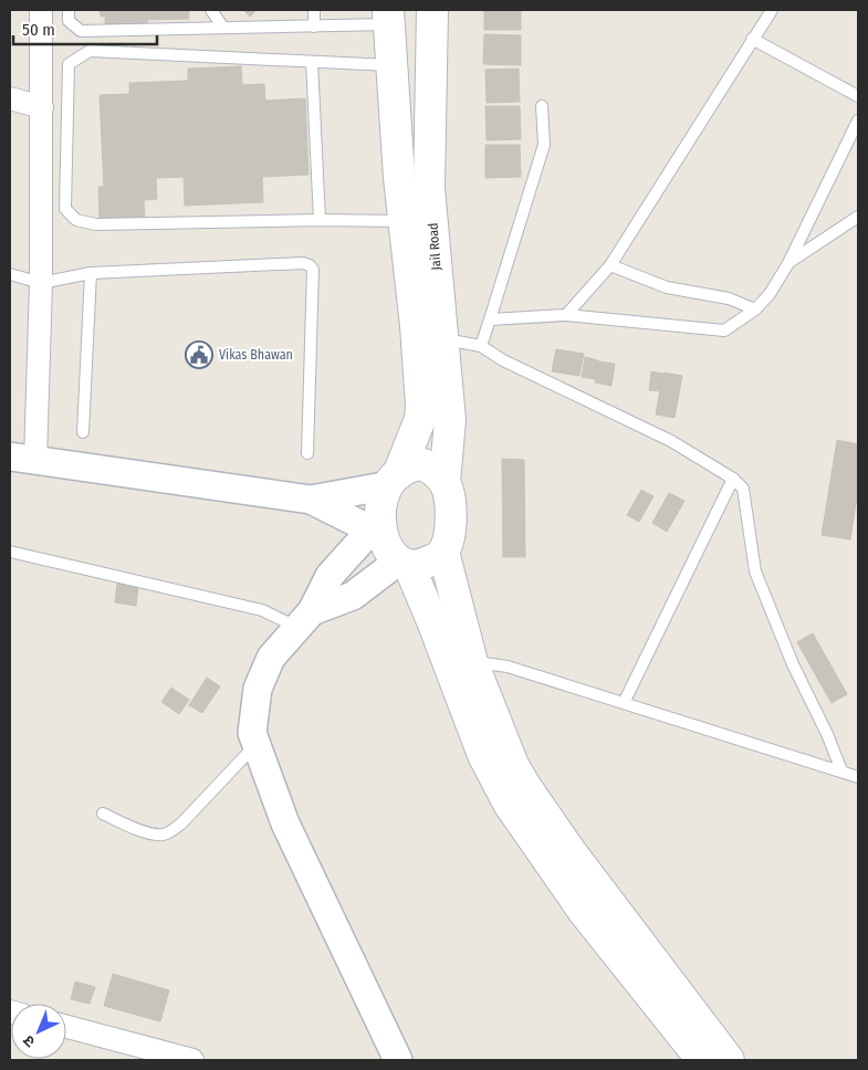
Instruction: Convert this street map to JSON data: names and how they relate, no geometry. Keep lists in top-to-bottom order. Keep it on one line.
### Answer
{"streets":{"main road":["Jail Road"]},"places":{"public building":["Vikas Bhawan"]},"scale_bar":"50 m","north":"bottom left"}
